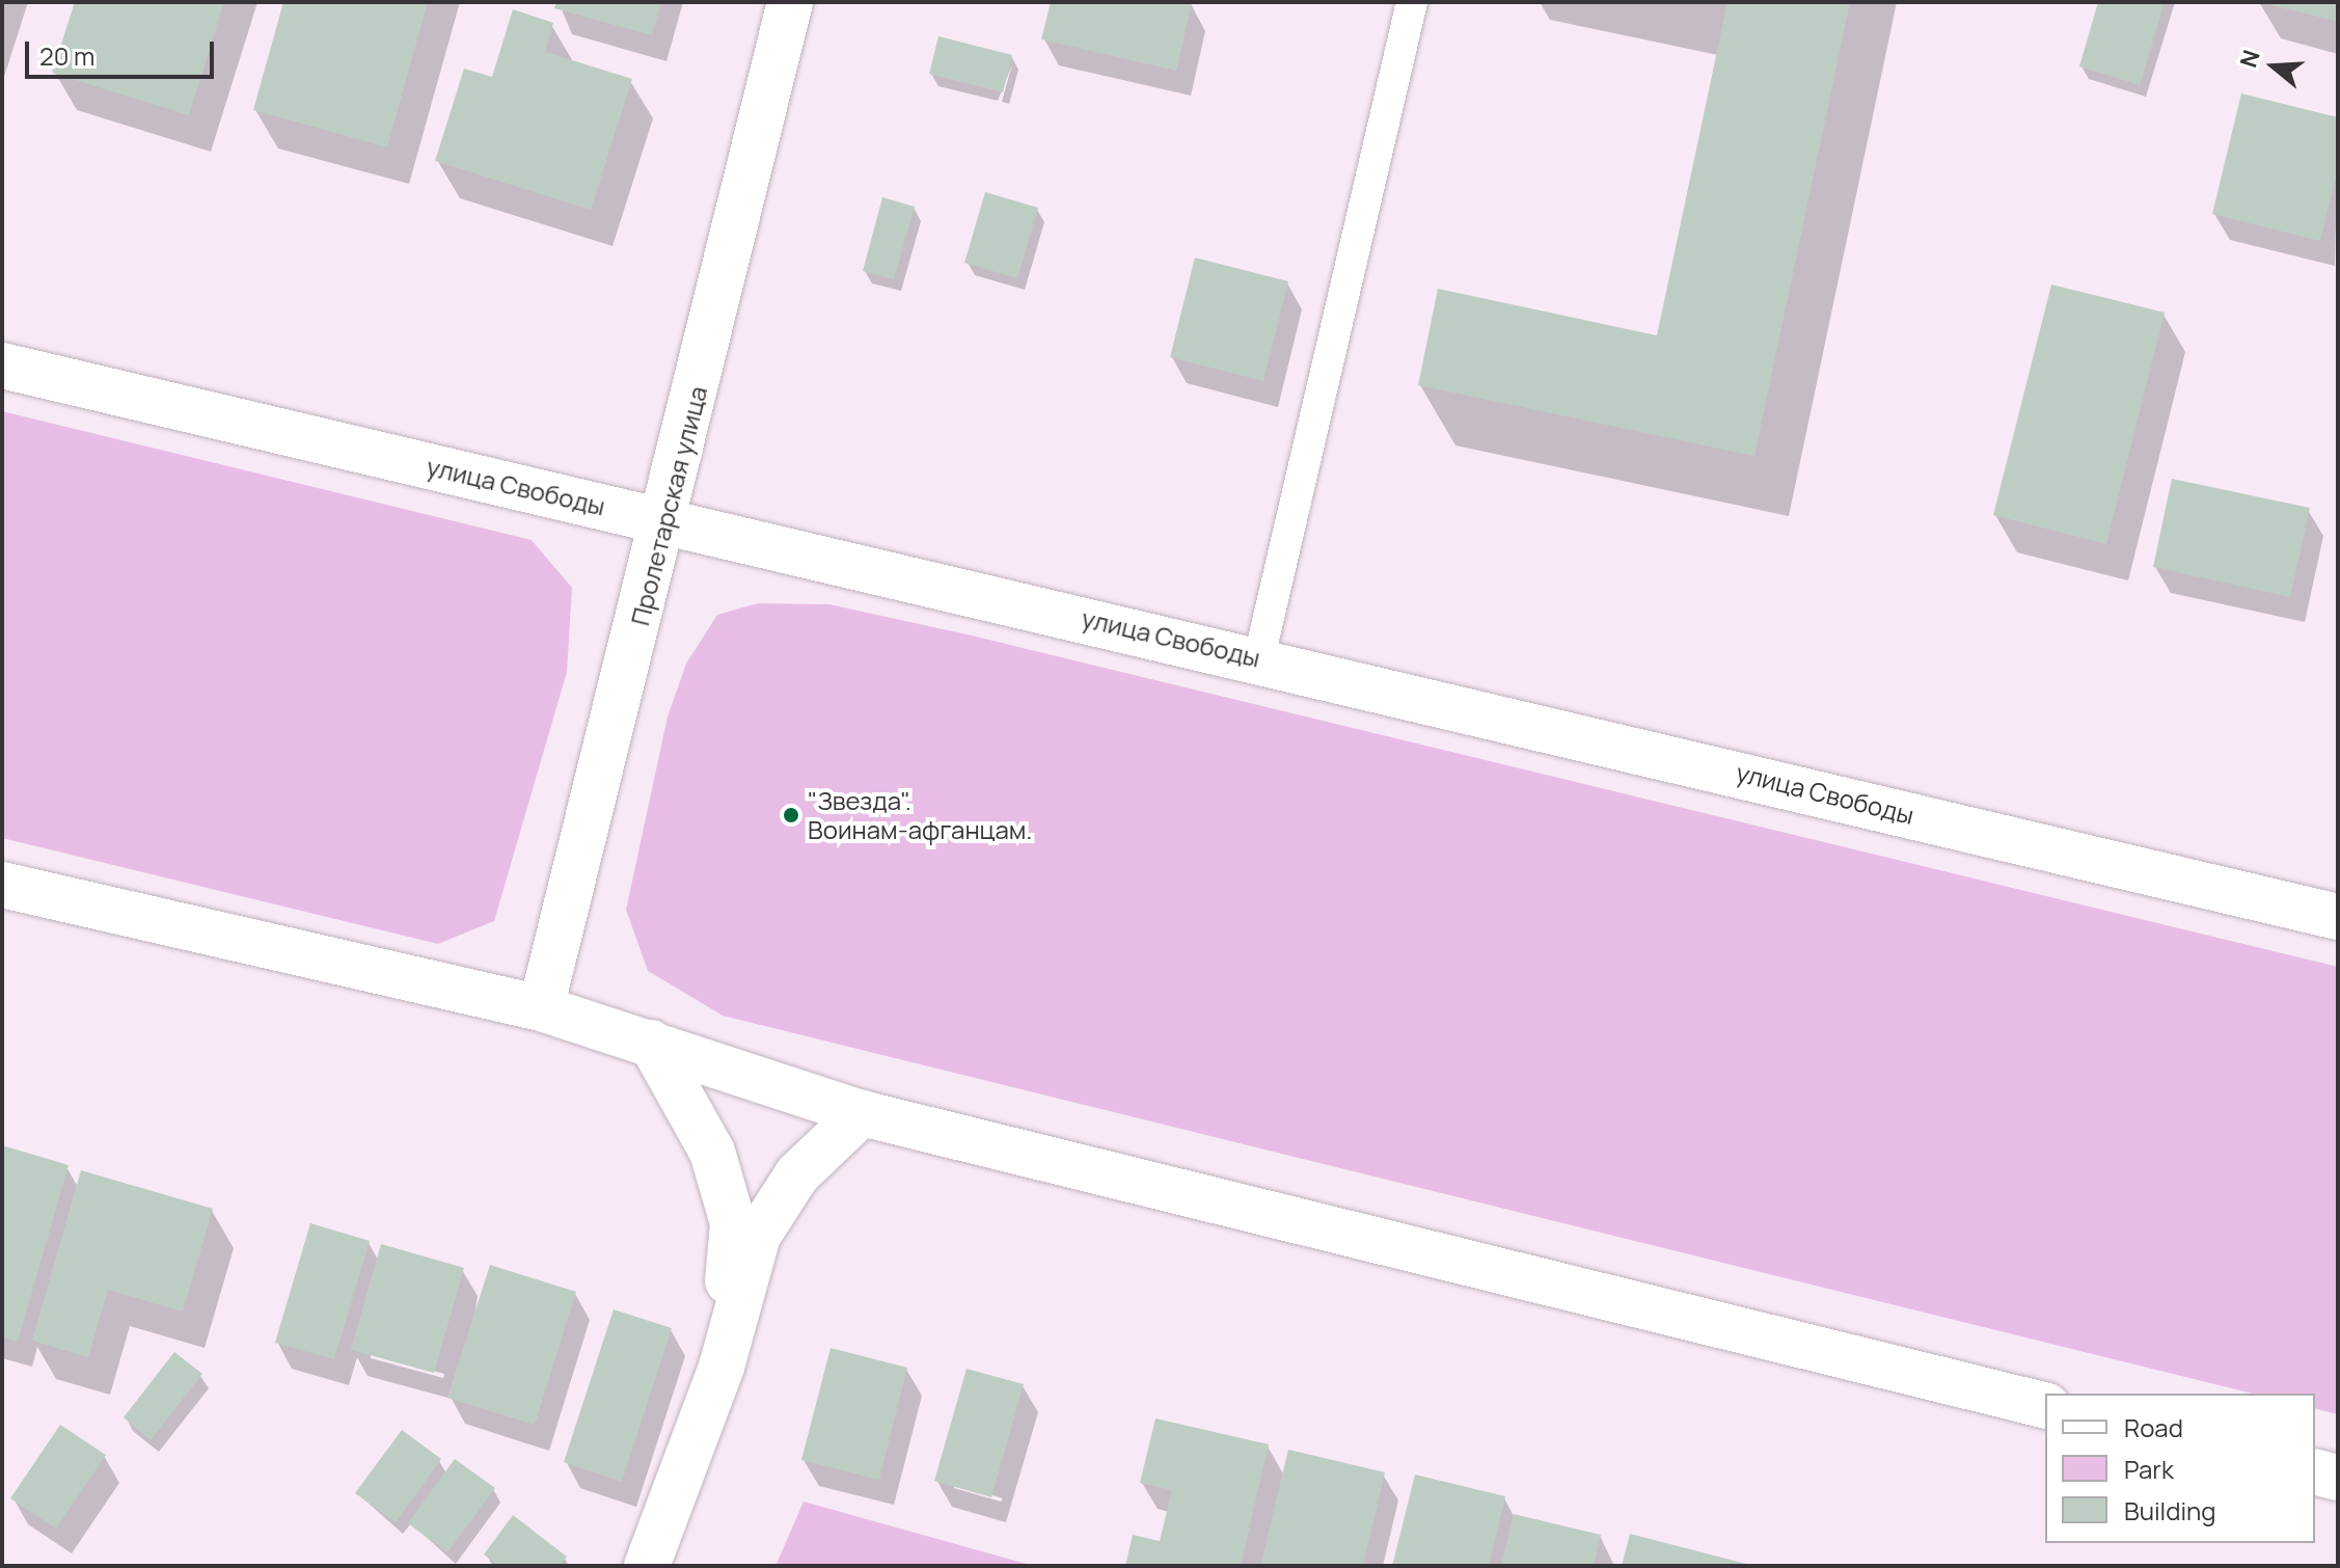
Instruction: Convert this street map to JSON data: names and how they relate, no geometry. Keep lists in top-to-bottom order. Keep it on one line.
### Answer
{"streets":{"main road":["улица Свободы","Пролетарская улица"]},"crossings":[["улица Свободы","Пролетарская улица"]],"places":["\"Звезда\". Воинам-афганцам."],"legend":["Road","Park","Building"],"scale_bar":"20 m","north":"left"}
